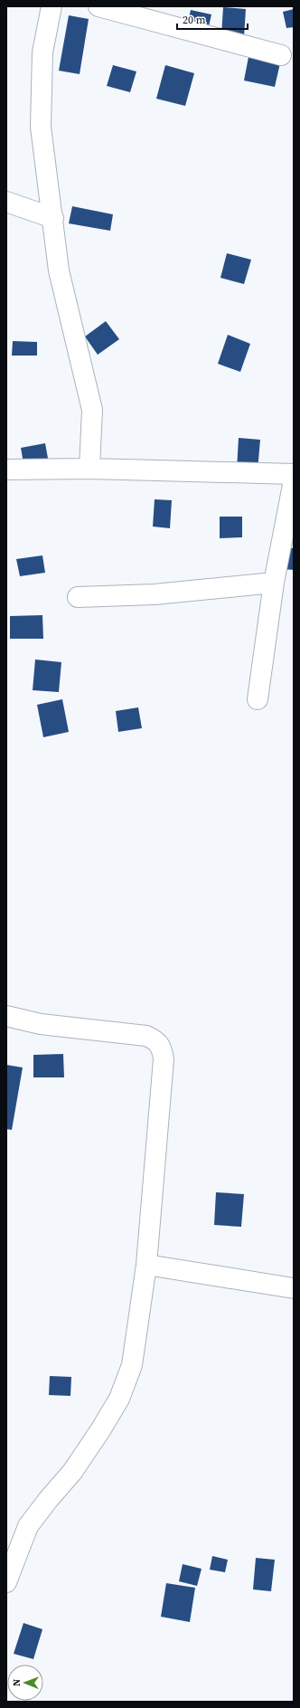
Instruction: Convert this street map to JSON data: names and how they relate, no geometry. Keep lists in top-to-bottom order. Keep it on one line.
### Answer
{"scale_bar":"20 m","north":"left"}
